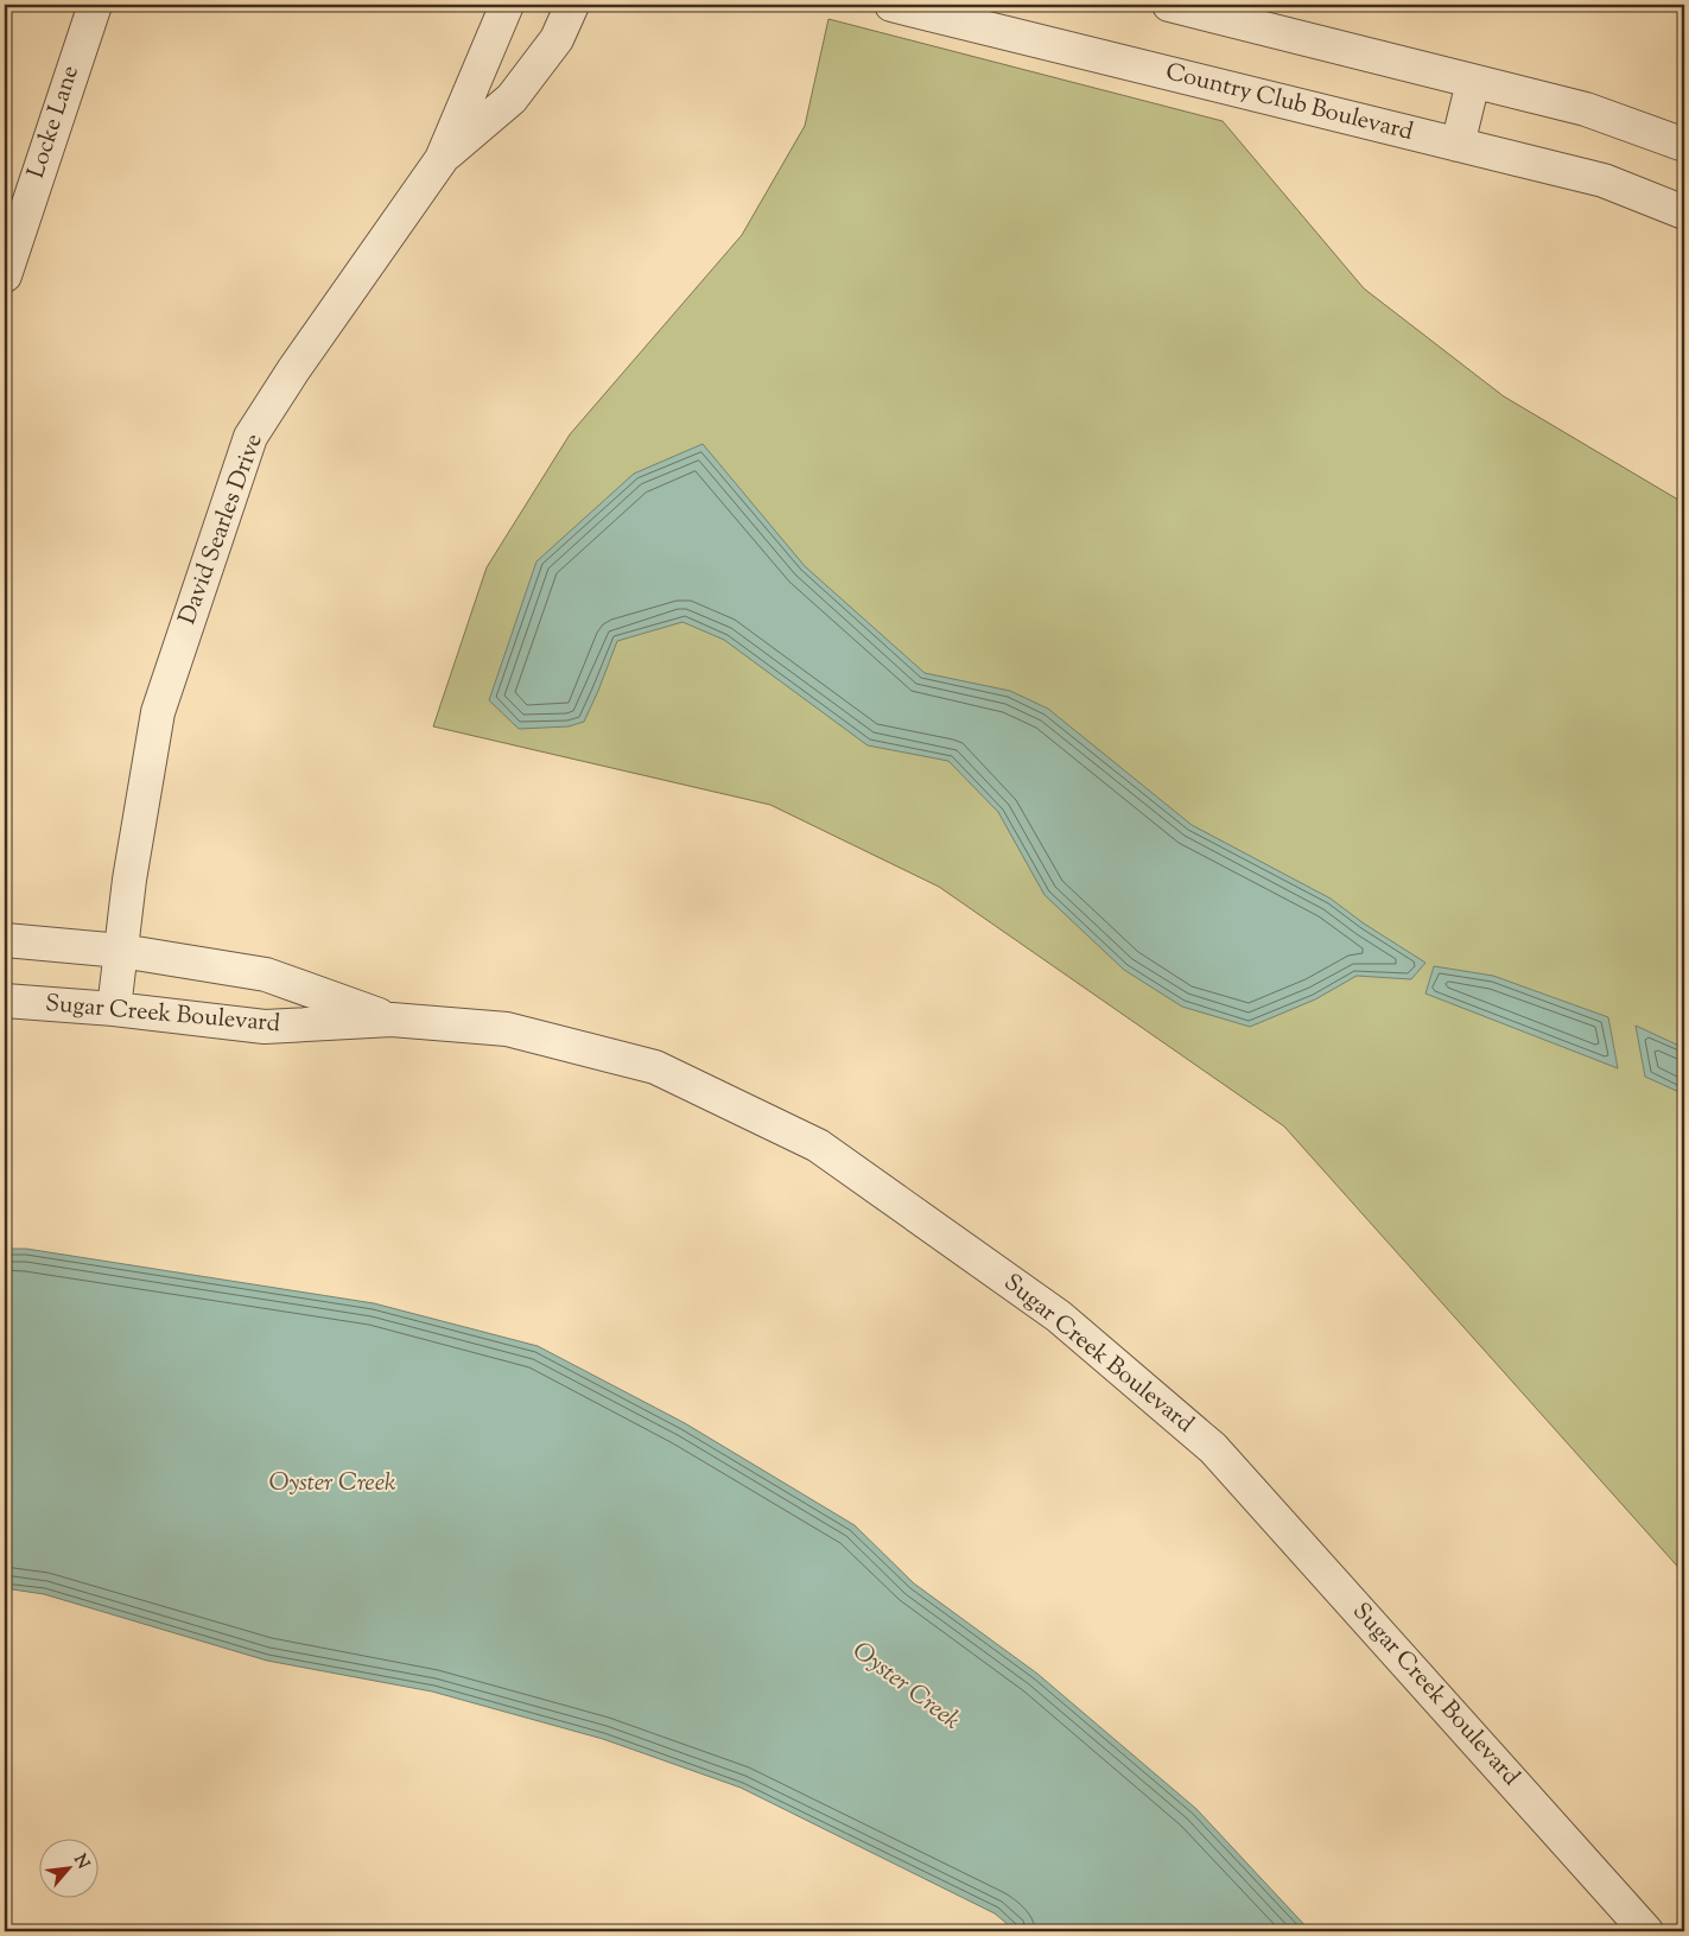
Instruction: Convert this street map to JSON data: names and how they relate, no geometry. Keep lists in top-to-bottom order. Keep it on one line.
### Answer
{"streets":{"street":["Country Club Boulevard","Locke Lane","David Searles Drive","Sugar Creek Boulevard"]},"crossings":[["David Searles Drive","Sugar Creek Boulevard"]],"water":["Oyster Creek"],"north":"top right"}
